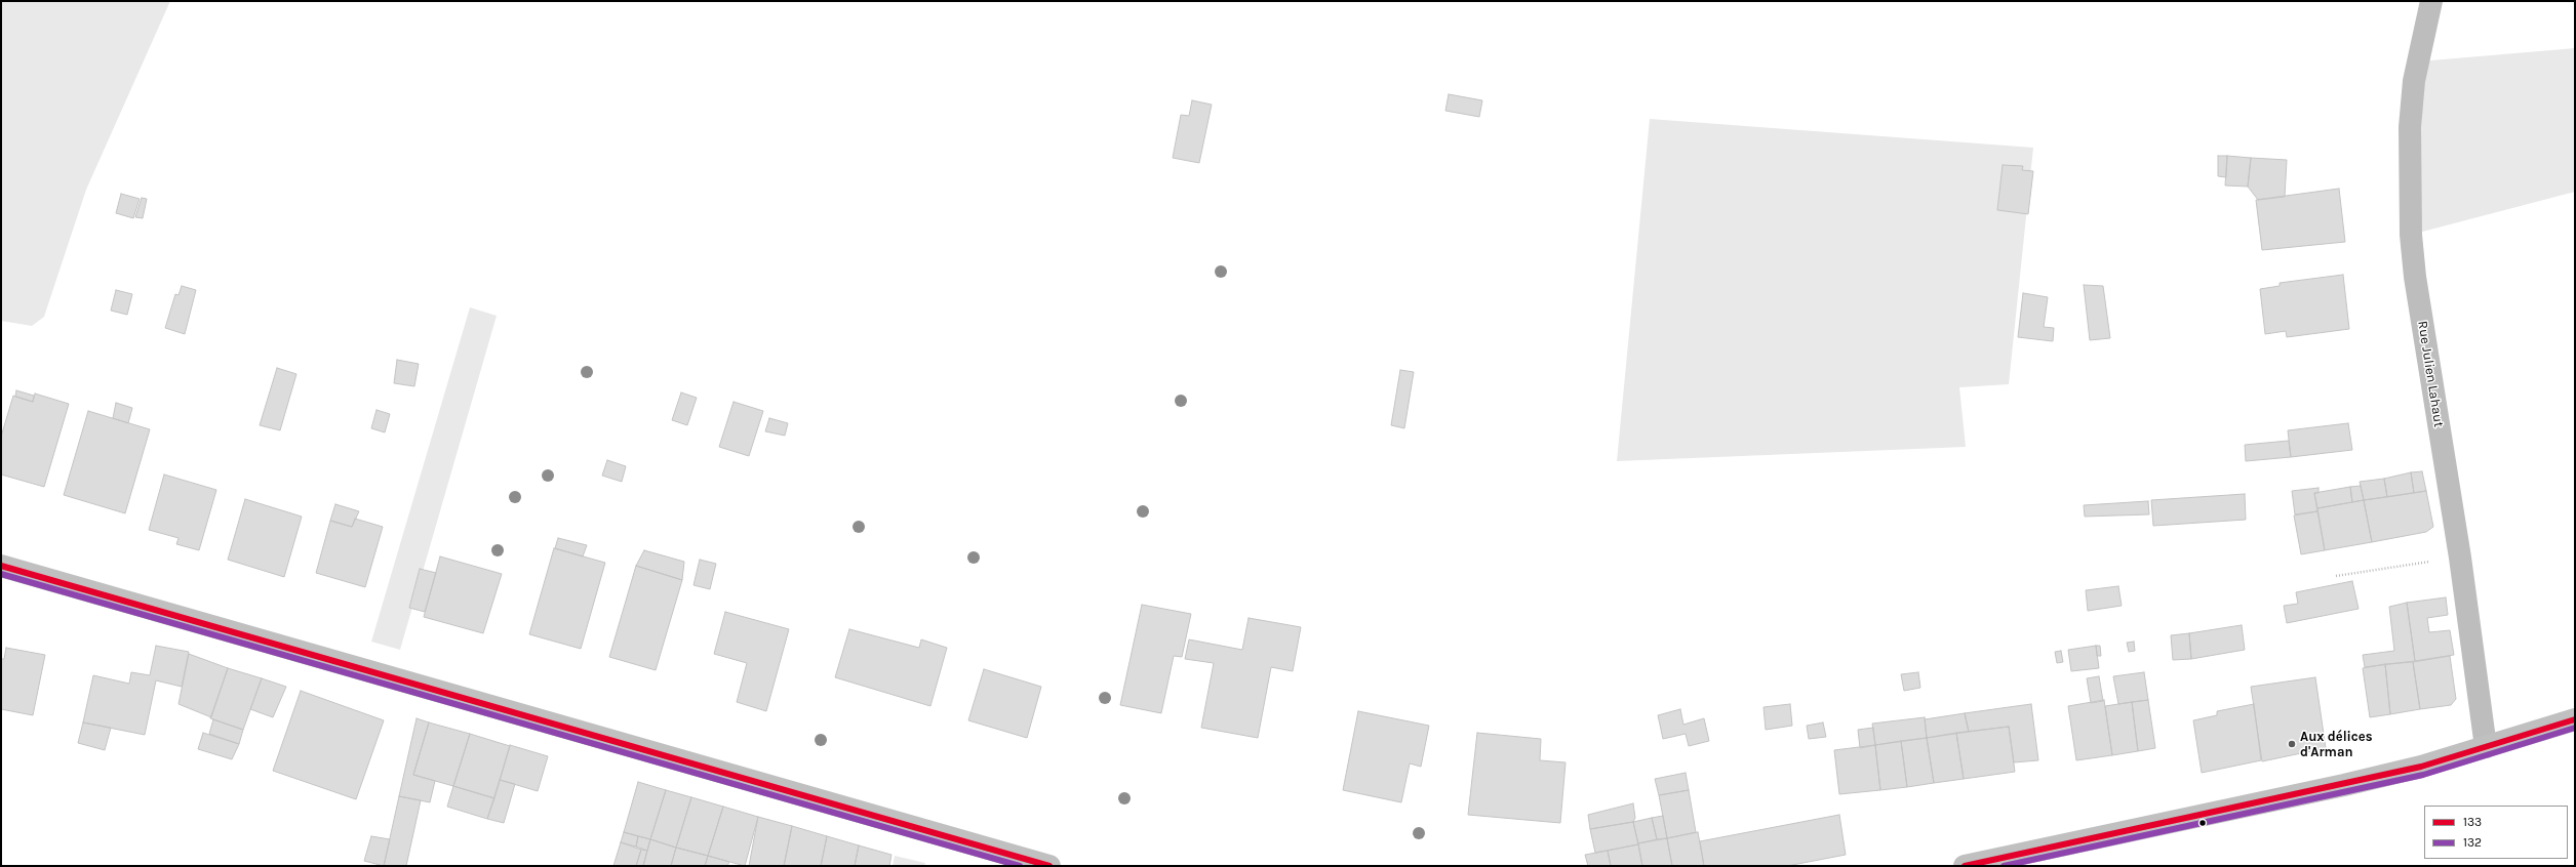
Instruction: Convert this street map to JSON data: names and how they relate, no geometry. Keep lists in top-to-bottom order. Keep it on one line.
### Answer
{"streets":{"street":["Rue Julien Lahaut"]},"places":["Aux délices d'Arman"],"lines":["transit line 133","transit line 132"],"legend":["133","132"]}
